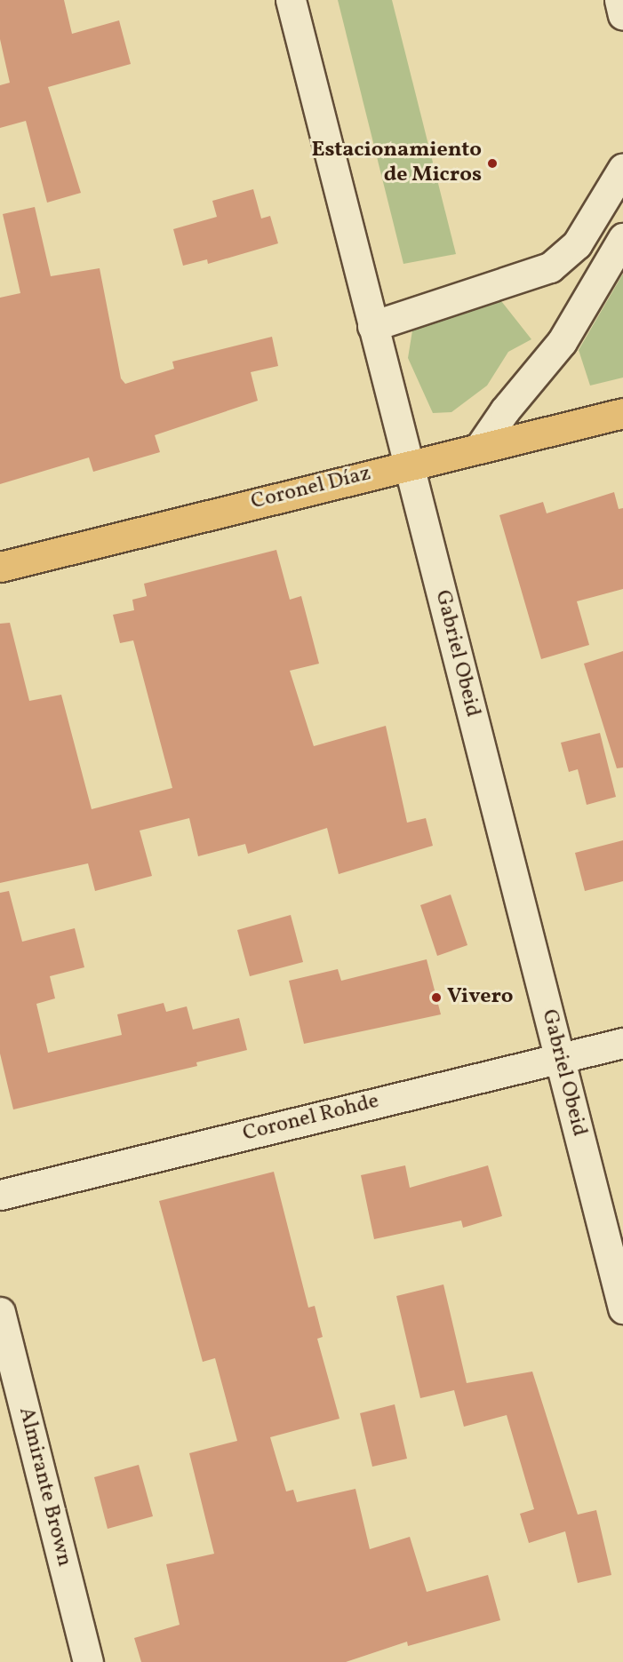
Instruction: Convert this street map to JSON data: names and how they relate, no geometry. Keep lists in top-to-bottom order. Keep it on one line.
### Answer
{"streets":{"main road":["Coronel Díaz"],"street":["Gabriel Obeid","Coronel Rohde","Almirante Brown"]},"crossings":[["Coronel Díaz","Gabriel Obeid"],["Gabriel Obeid","Coronel Rohde"]],"places":["Estacionamiento de Micros","Vivero"]}
